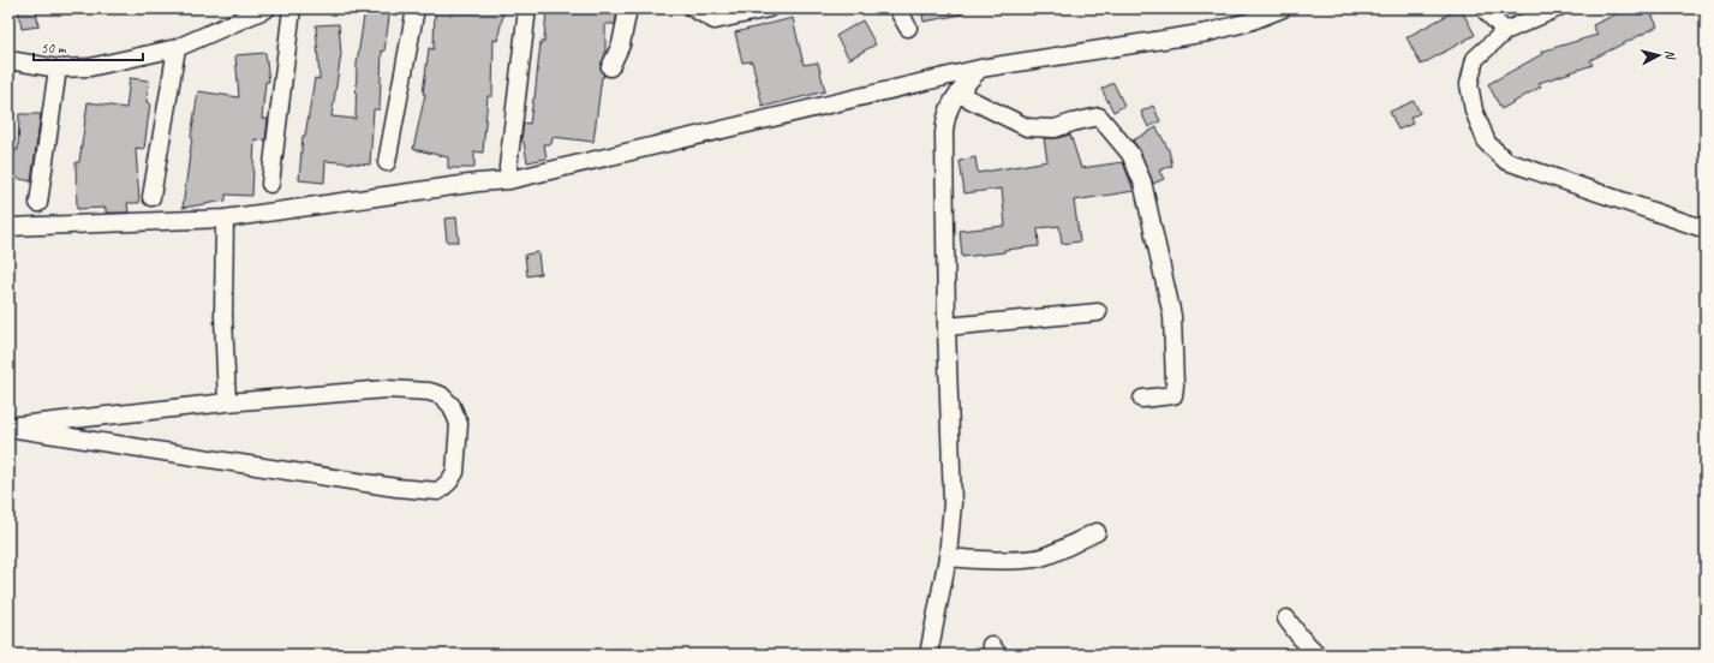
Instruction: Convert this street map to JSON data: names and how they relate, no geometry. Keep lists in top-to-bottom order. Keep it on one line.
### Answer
{"scale_bar":"50 m","north":"right"}
